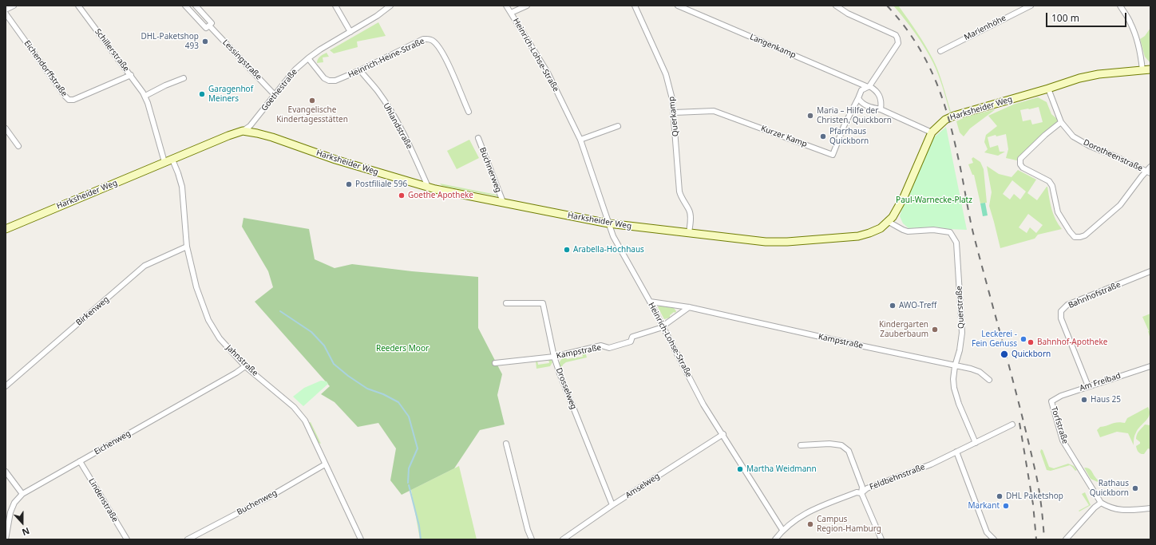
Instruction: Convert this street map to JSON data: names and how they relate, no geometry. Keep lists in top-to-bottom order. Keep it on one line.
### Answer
{"streets":{"main road":["Harksheider Weg"],"street":["Marienhöhe","Langenkamp","Schillerstraße","Heinrich-Lohse-Straße","Heinrich-Heine-Straße","Lessingstraße","Eichendorffstraße","Goethestraße","Querkamp","Uhlandstraße","Kurzer Kamp","Dorotheenstraße","Büchnerweg","Bahnhofstraße","Querstraße","Birkenweg","Kampstraße","Jahnstraße","Am Freibad","Drosselweg","Torfstraße","Eichenweg","Feldbehnstraße","Amselweg","Lindenstraße","Buchenweg"]},"crossings":[["Schillerstraße","Eichendorffstraße"],["Schillerstraße","Harksheider Weg"],["Heinrich-Lohse-Straße","Harksheider Weg"],["Heinrich-Lohse-Straße","Kampstraße"],["Heinrich-Lohse-Straße","Feldbehnstraße"],["Heinrich-Lohse-Straße","Amselweg"],["Heinrich-Heine-Straße","Goethestraße"],["Heinrich-Heine-Straße","Uhlandstraße"],["Lessingstraße","Goethestraße"],["Goethestraße","Harksheider Weg"],["Harksheider Weg","Querkamp"],["Harksheider Weg","Uhlandstraße"],["Harksheider Weg","Dorotheenstraße"],["Harksheider Weg","Büchnerweg"],["Harksheider Weg","Querstraße"],["Harksheider Weg","Jahnstraße"],["Querkamp","Kurzer Kamp"],["Bahnhofstraße","Am Freibad"],["Querstraße","Kampstraße"],["Querstraße","Feldbehnstraße"],["Birkenweg","Jahnstraße"],["Kampstraße","Drosselweg"],["Jahnstraße","Eichenweg"],["Jahnstraße","Buchenweg"],["Am Freibad","Torfstraße"],["Drosselweg","Amselweg"],["Eichenweg","Lindenstraße"]],"parks":["Paul-Warnecke-Platz","Reeders Moor"],"places":["DHL-Paketshop 493","Garagenhof Meiners","Evangelische Kindertagesstätten","Maria – Hilfe der Christen, Quickborn","Pfarrhaus Quickborn","Postfiliale 596","Goethe Apotheke","Arabella-Hochhaus","AWO-Treff","Kindergarten Zauberbaum","Leckerei - Fein Genuss","Bahnhof-Apotheke","Quickborn","Haus 25","Martha Weidmann","Rathaus Quickborn","DHL Paketshop","Markant","Campus Region-Hamburg"],"scale_bar":"100 m","north":"bottom"}
